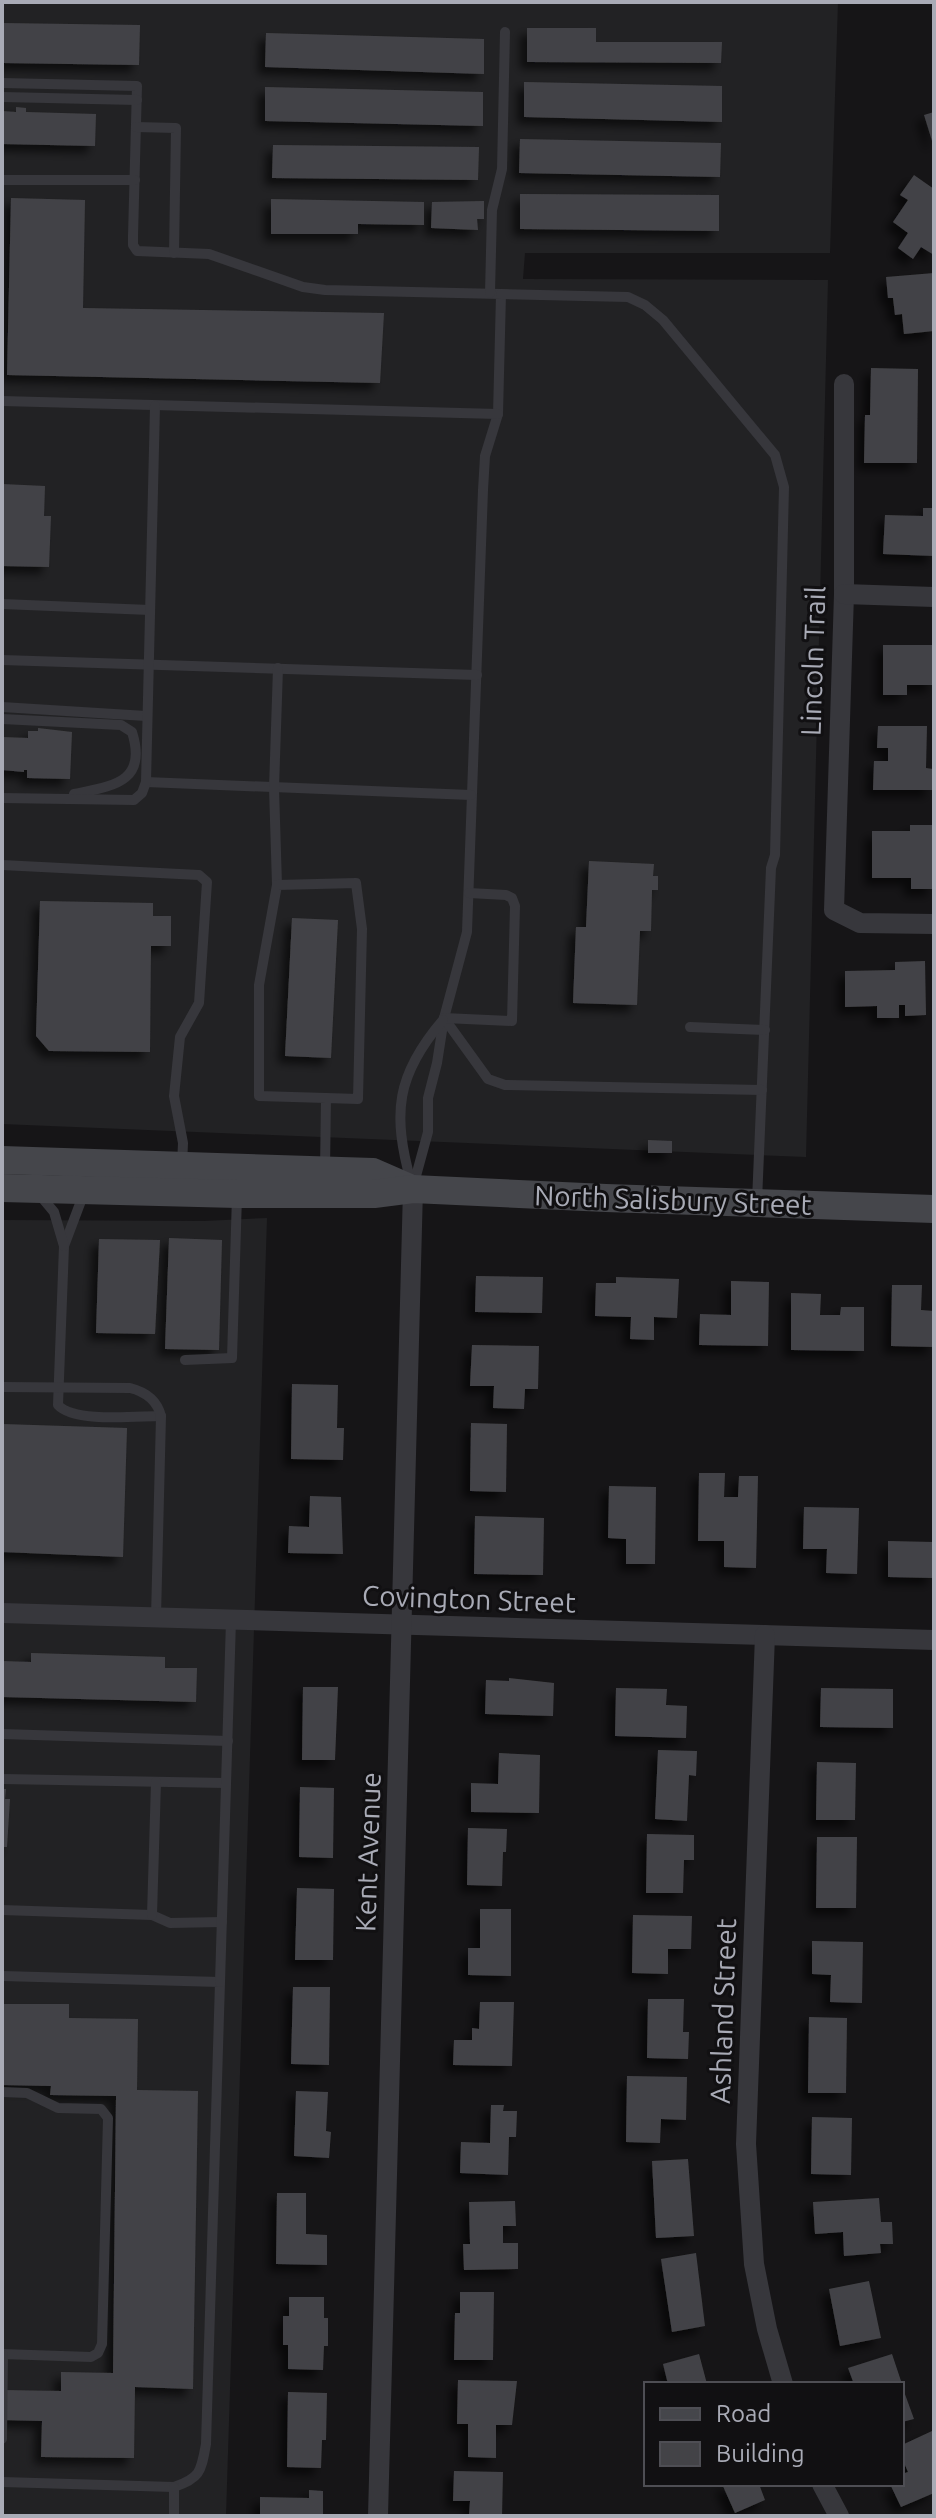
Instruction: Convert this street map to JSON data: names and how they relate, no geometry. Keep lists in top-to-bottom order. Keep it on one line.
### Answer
{"streets":{"street":["Lincoln Trail","North Salisbury Street","Covington Street","Kent Avenue","Ashland Street"]},"crossings":[["North Salisbury Street","Kent Avenue"],["Covington Street","Kent Avenue"],["Covington Street","Ashland Street"]],"legend":["Road","Building"]}
